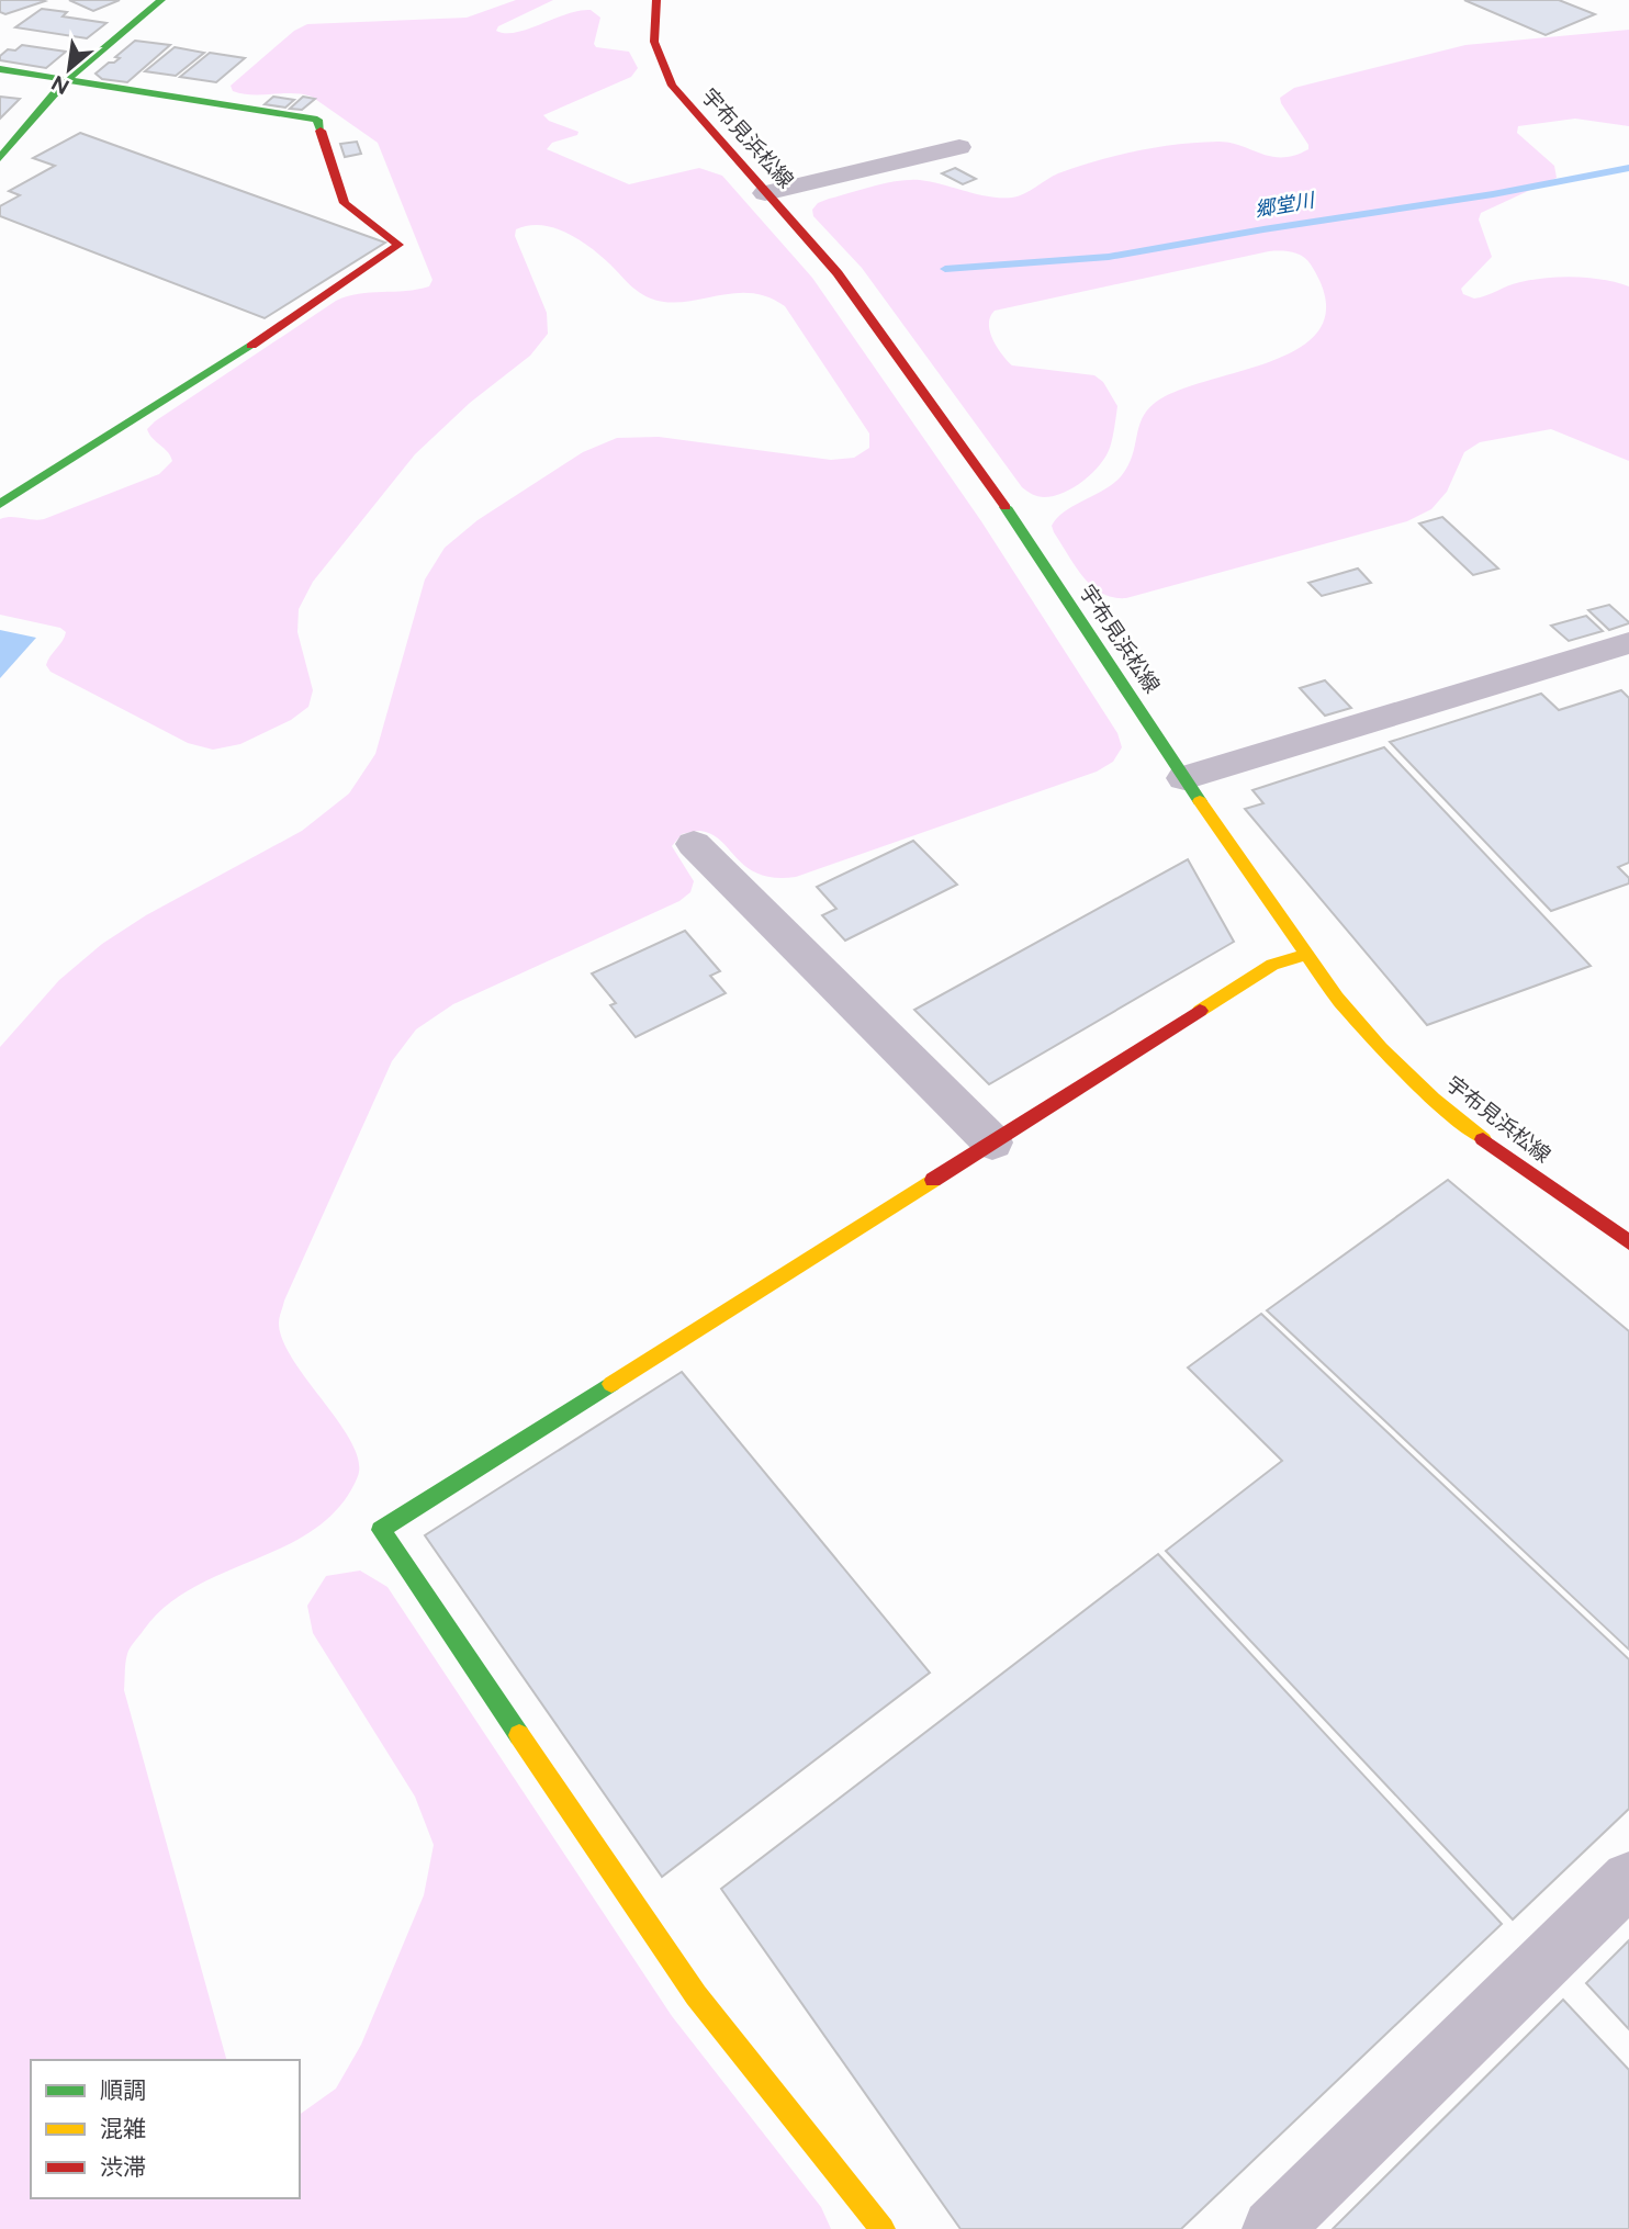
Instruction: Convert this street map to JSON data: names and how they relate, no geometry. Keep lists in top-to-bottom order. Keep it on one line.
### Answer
{"streets":{"street":["宇布見浜松線"]},"water":["郷堂川"],"legend":["順調","混雑","渋滞"],"north":"bottom left"}
